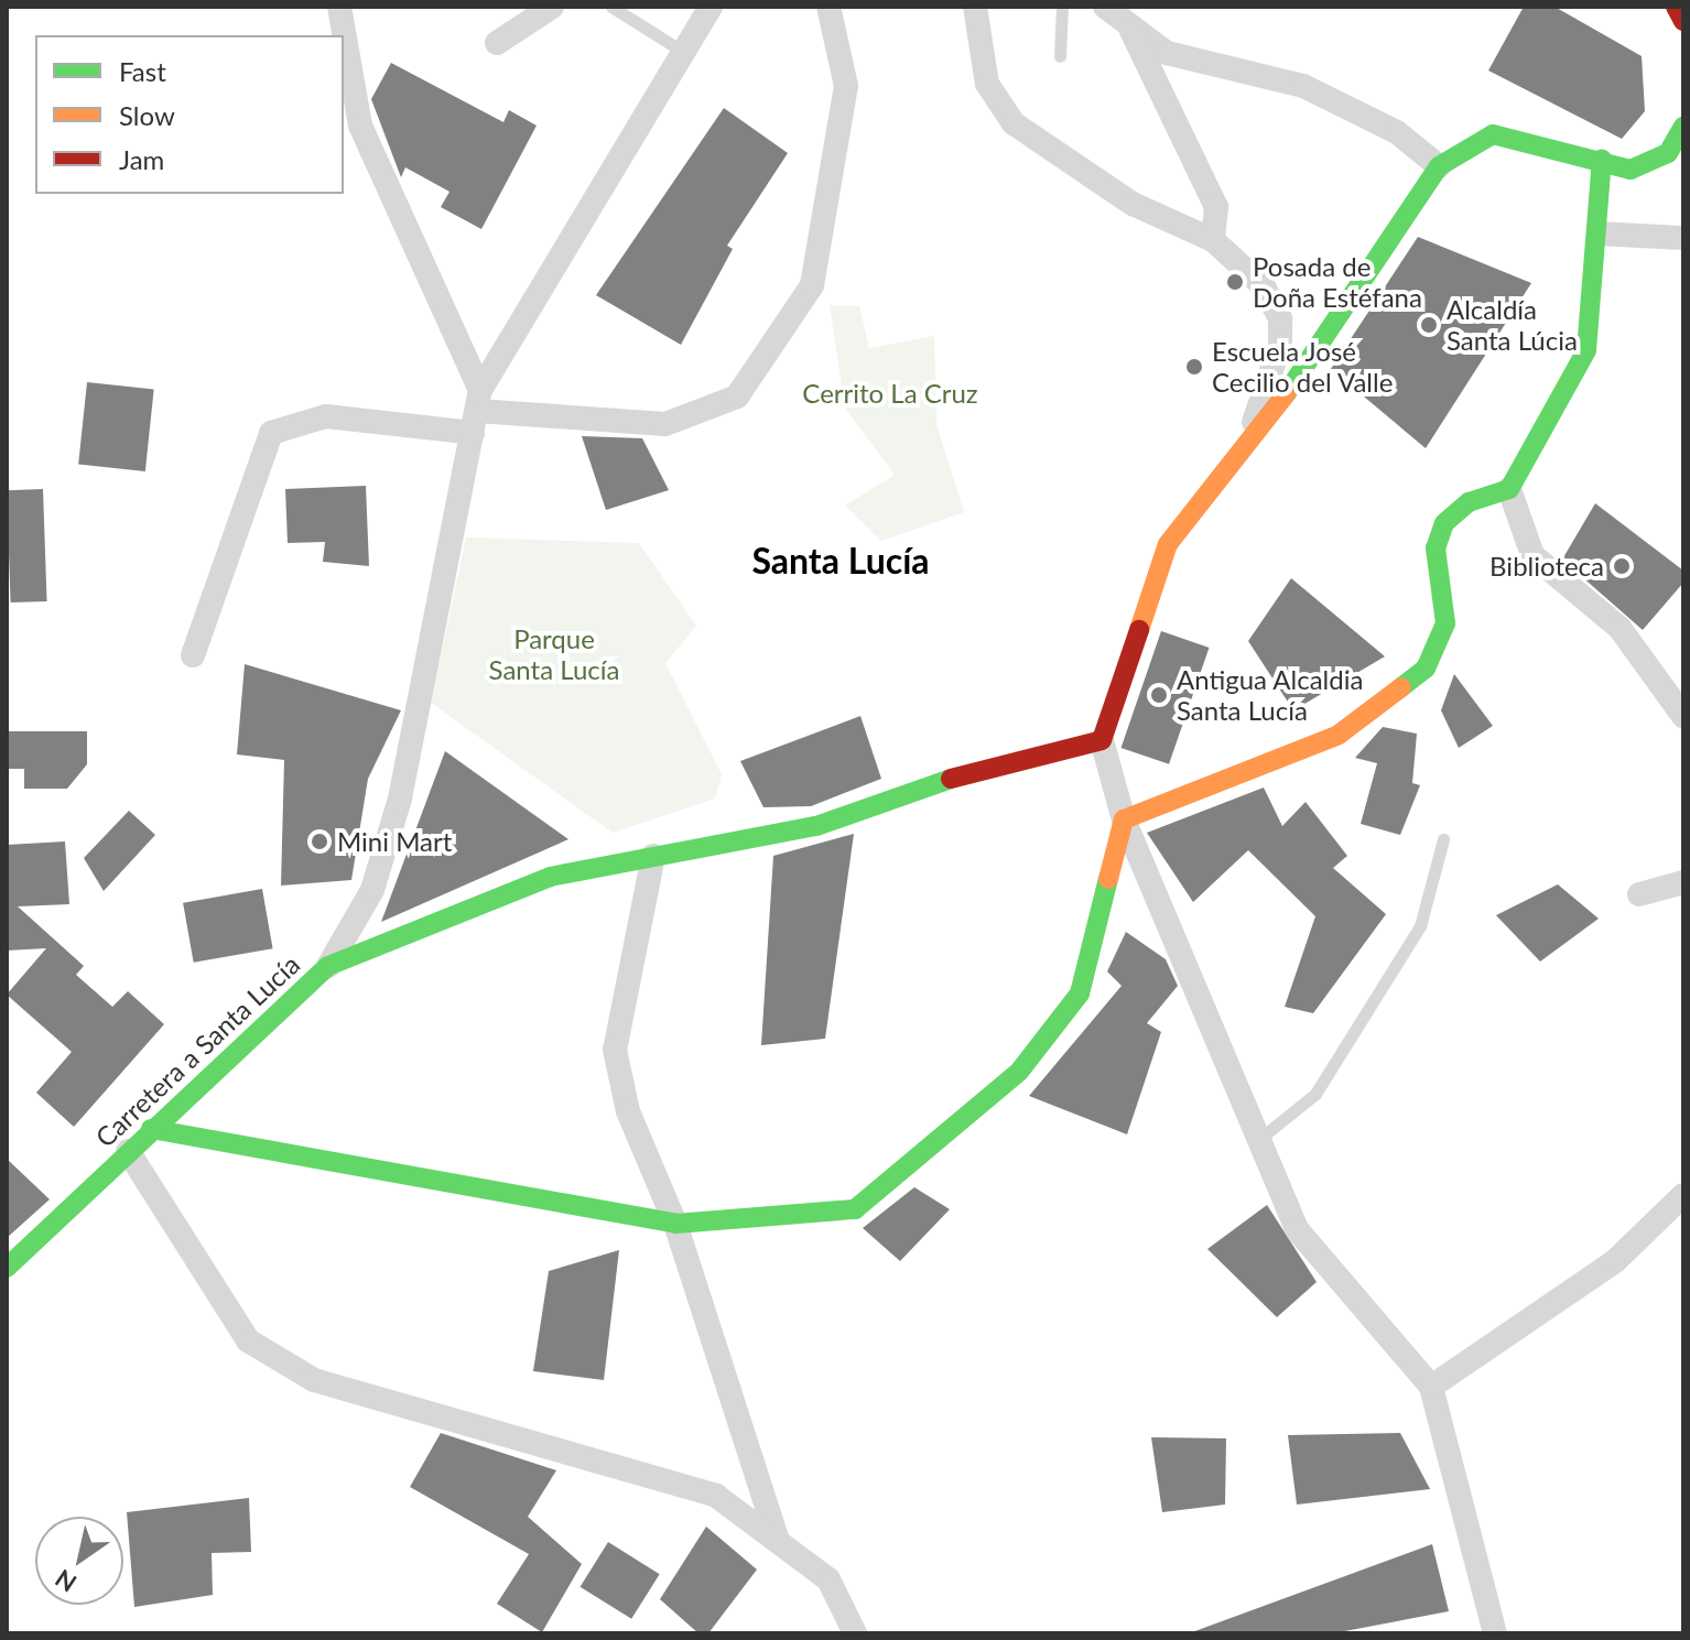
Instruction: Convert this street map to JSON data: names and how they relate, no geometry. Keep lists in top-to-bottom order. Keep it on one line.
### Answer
{"streets":{"street":["Carretera a Santa Lucía"]},"districts":["Santa Lucía"],"parks":["Cerrito La Cruz","Parque Santa Lucía"],"places":["Posada de Doña Estéfana","Alcaldía Santa Lúcia","Escuela José Cecilio del Valle","Biblioteca","Antigua Alcaldia Santa Lucía","Mini Mart"],"legend":["Fast","Slow","Jam"],"north":"bottom left"}
